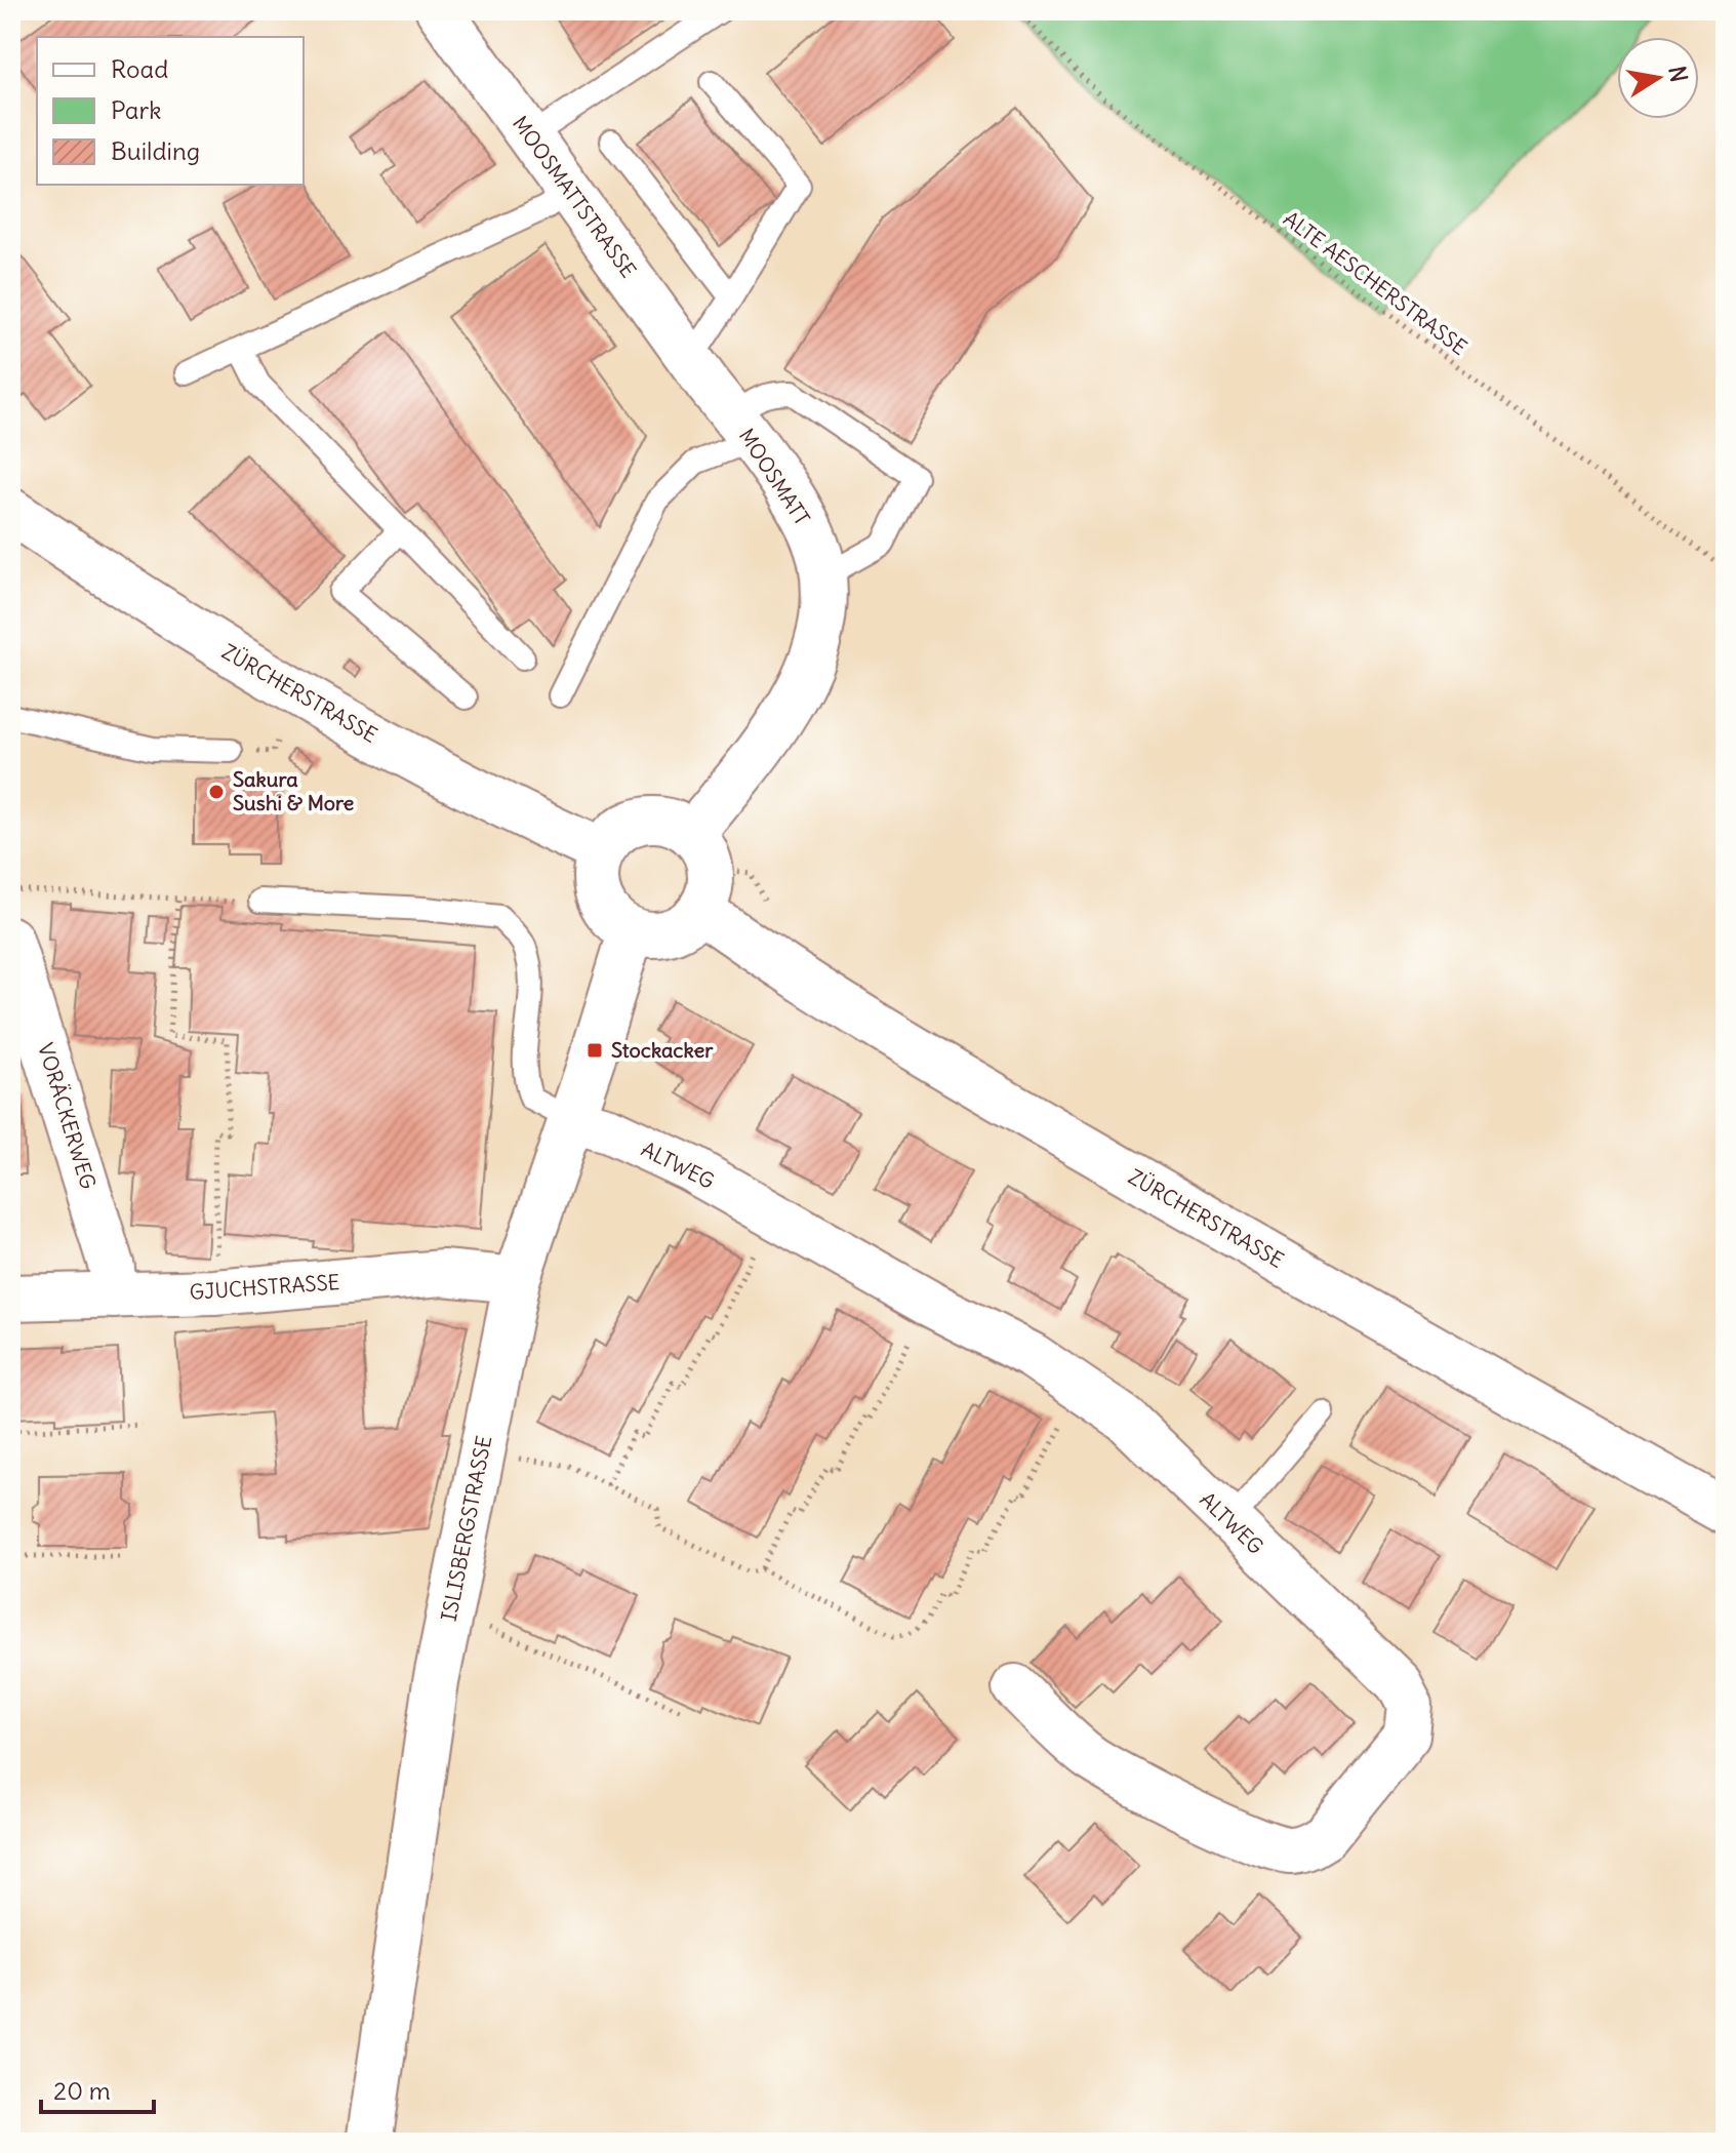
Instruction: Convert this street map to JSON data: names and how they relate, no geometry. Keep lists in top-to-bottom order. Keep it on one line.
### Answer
{"streets":{"street":["MOOSMATTSTRASSE","MOOSMATT","ZÜRCHERSTRASSE","VORÄCKERWEG","ALTWEG","GJUCHSTRASSE","ISLISBERGSTRASSE"],"path":["ALTE AESCHERSTRASSE"]},"crossings":[["MOOSMATTSTRASSE","MOOSMATT"],["MOOSMATT","ZÜRCHERSTRASSE"],["MOOSMATT","ISLISBERGSTRASSE"],["ZÜRCHERSTRASSE","ISLISBERGSTRASSE"],["VORÄCKERWEG","GJUCHSTRASSE"],["ALTWEG","ISLISBERGSTRASSE"],["GJUCHSTRASSE","ISLISBERGSTRASSE"]],"places":{"other":["Sakura Sushi & More"],"transit":["Stockacker"]},"legend":["Road","Park","Building"],"scale_bar":"20 m","north":"right"}
